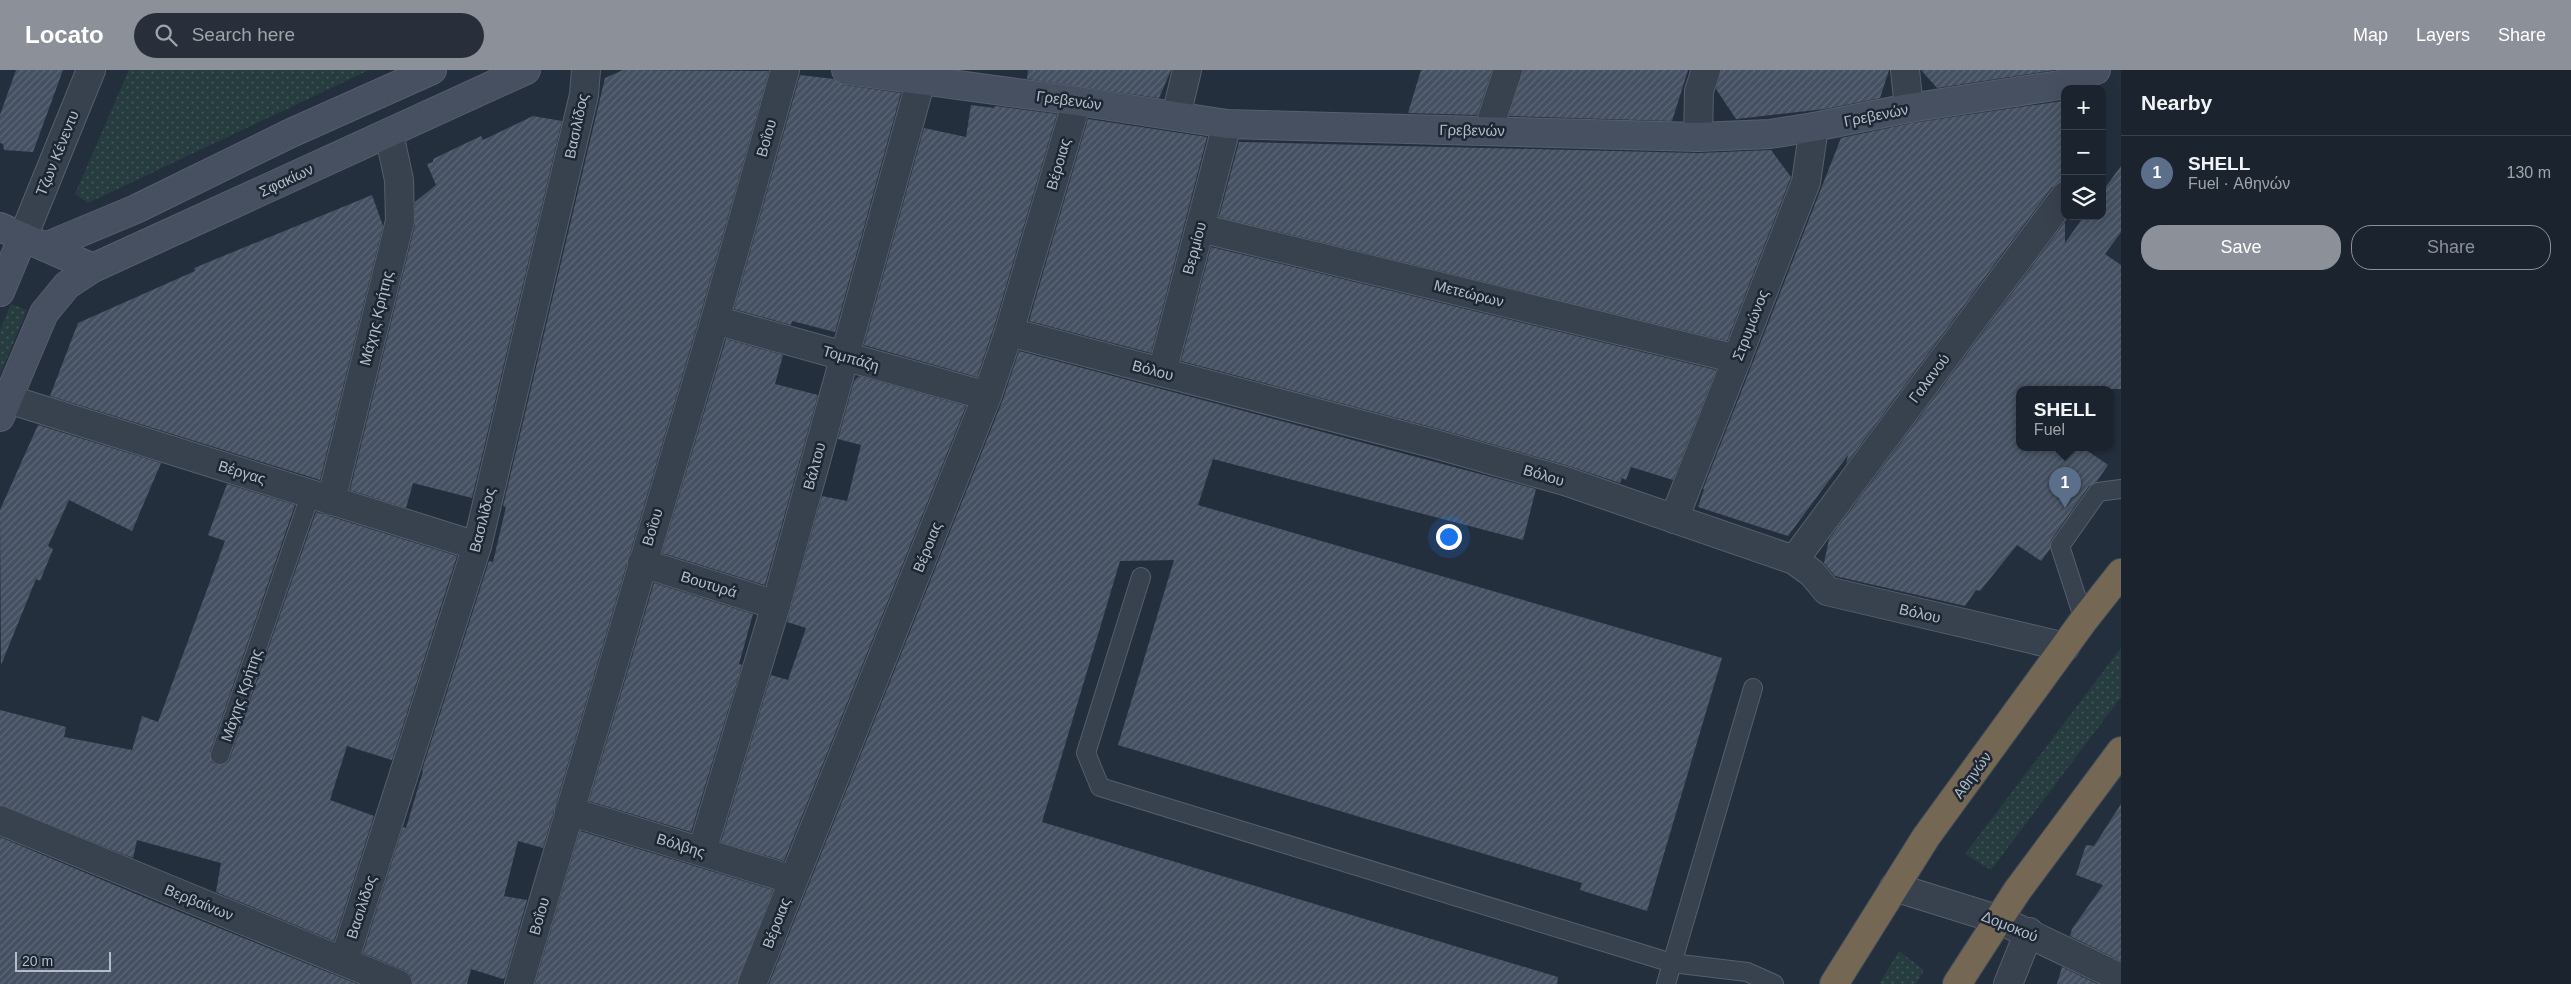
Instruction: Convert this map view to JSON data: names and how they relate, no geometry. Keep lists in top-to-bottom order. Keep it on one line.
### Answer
{"streets":{"highway":["Αθηνών"],"street":["Γρεβενών","Βασιλίδος","Βοΐου","Τζων Κένεντυ","Βέροιας","Σφακίων","Βερμίου","Μετεώρων","Μάχης Κρήτης","Στρυμώνος","Τομπάζη","Βόλου","Γαλανού","Βάλτου","Βέργας","Βουτυρά","Βόλβης","Βερβαίνων","Δομοκού"]},"crossings":[["Γρεβενών","Βέροιας"],["Γρεβενών","Βερμίου"],["Γρεβενών","Στρυμώνος"],["Γρεβενών","Βάλτου"],["Βασιλίδος","Βέργας"],["Βασιλίδος","Βερβαίνων"],["Βοΐου","Τομπάζη"],["Βοΐου","Βουτυρά"],["Βοΐου","Βόλβης"],["Βέροιας","Τομπάζη"],["Βέροιας","Βόλου"],["Βέροιας","Βόλβης"],["Σφακίων","Μάχης Κρήτης"],["Σφακίων","Βέργας"],["Βερμίου","Μετεώρων"],["Βερμίου","Βόλου"],["Μετεώρων","Στρυμώνος"],["Μάχης Κρήτης","Βέργας"],["Στρυμώνος","Βόλου"],["Τομπάζη","Βάλτου"],["Βόλου","Γαλανού"],["Βόλου","Αθηνών"],["Βάλτου","Βουτυρά"],["Βάλτου","Βόλβης"],["Αθηνών","Δομοκού"]],"scale_bar":"20 m","page":{"header":"Locato","search":"Search here","nav":["Map","Layers","Share"],"heading":"Nearby","map_buttons":["+","−"],"list":[{"mark":"1","name":"SHELL","note":"Fuel · Αθηνών","value":"130 m"}],"buttons":["Save","Share"],"popup":["SHELL","Fuel"],"pins":"1","scale":"20 m"}}
